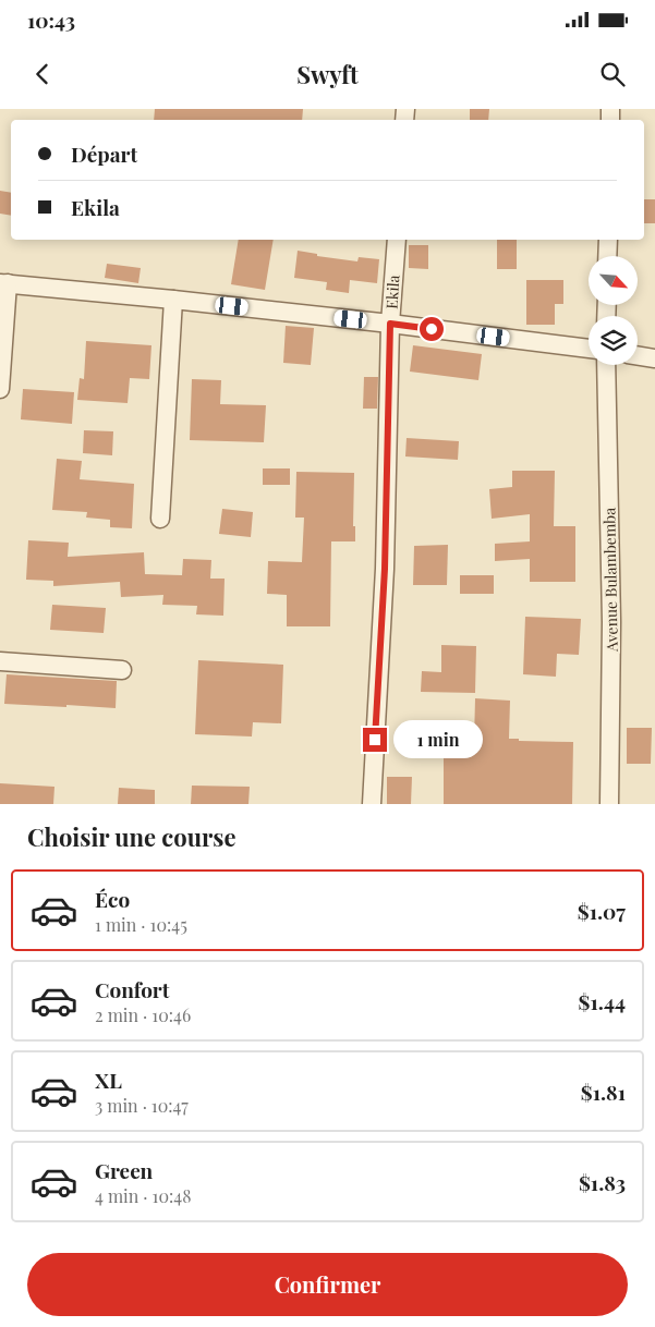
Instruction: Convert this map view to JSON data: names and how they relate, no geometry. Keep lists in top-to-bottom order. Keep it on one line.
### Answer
{"streets":{"street":["Ekila","Avenue Bulambemba"]},"north":"bottom right","page":{"status":"10:43","header":"Swyft","banner":["Départ","Ekila"],"bubble":"1 min","heading":"Choisir une course","list":[{"name":"Éco","note":"1 min · 10:45","value":"$1.07"},{"name":"Confort","note":"2 min · 10:46","value":"$1.44"},{"name":"XL","note":"3 min · 10:47","value":"$1.81"},{"name":"Green","note":"4 min · 10:48","value":"$1.83"}],"buttons":"Confirmer"}}
